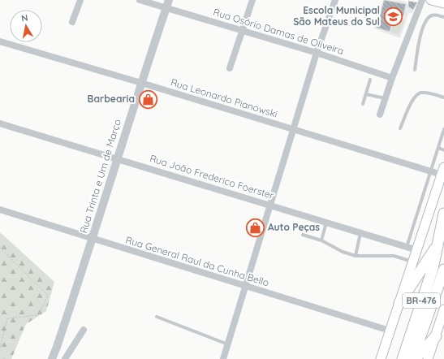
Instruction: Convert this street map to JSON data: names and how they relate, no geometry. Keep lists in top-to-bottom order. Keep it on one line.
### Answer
{"streets":{"highway":["BR-476"],"street":["Rua Osório Damas de Oliveira","Rua Leonardo Pianowski","Rua Trinta e Um de Março","Rua João Frederico Foerster","Rua General Raul da Cunha Bello"]},"crossings":[["Rua Osório Damas de Oliveira","Rua Trinta e Um de Março"],["Rua Leonardo Pianowski","Rua Trinta e Um de Março"],["Rua Trinta e Um de Março","Rua João Frederico Foerster"],["Rua Trinta e Um de Março","Rua General Raul da Cunha Bello"]],"places":{"school or university":["Escola Municipal São Mateus do Sul"],"shop":["Barbearia","Auto Peças"]},"north":"top"}
